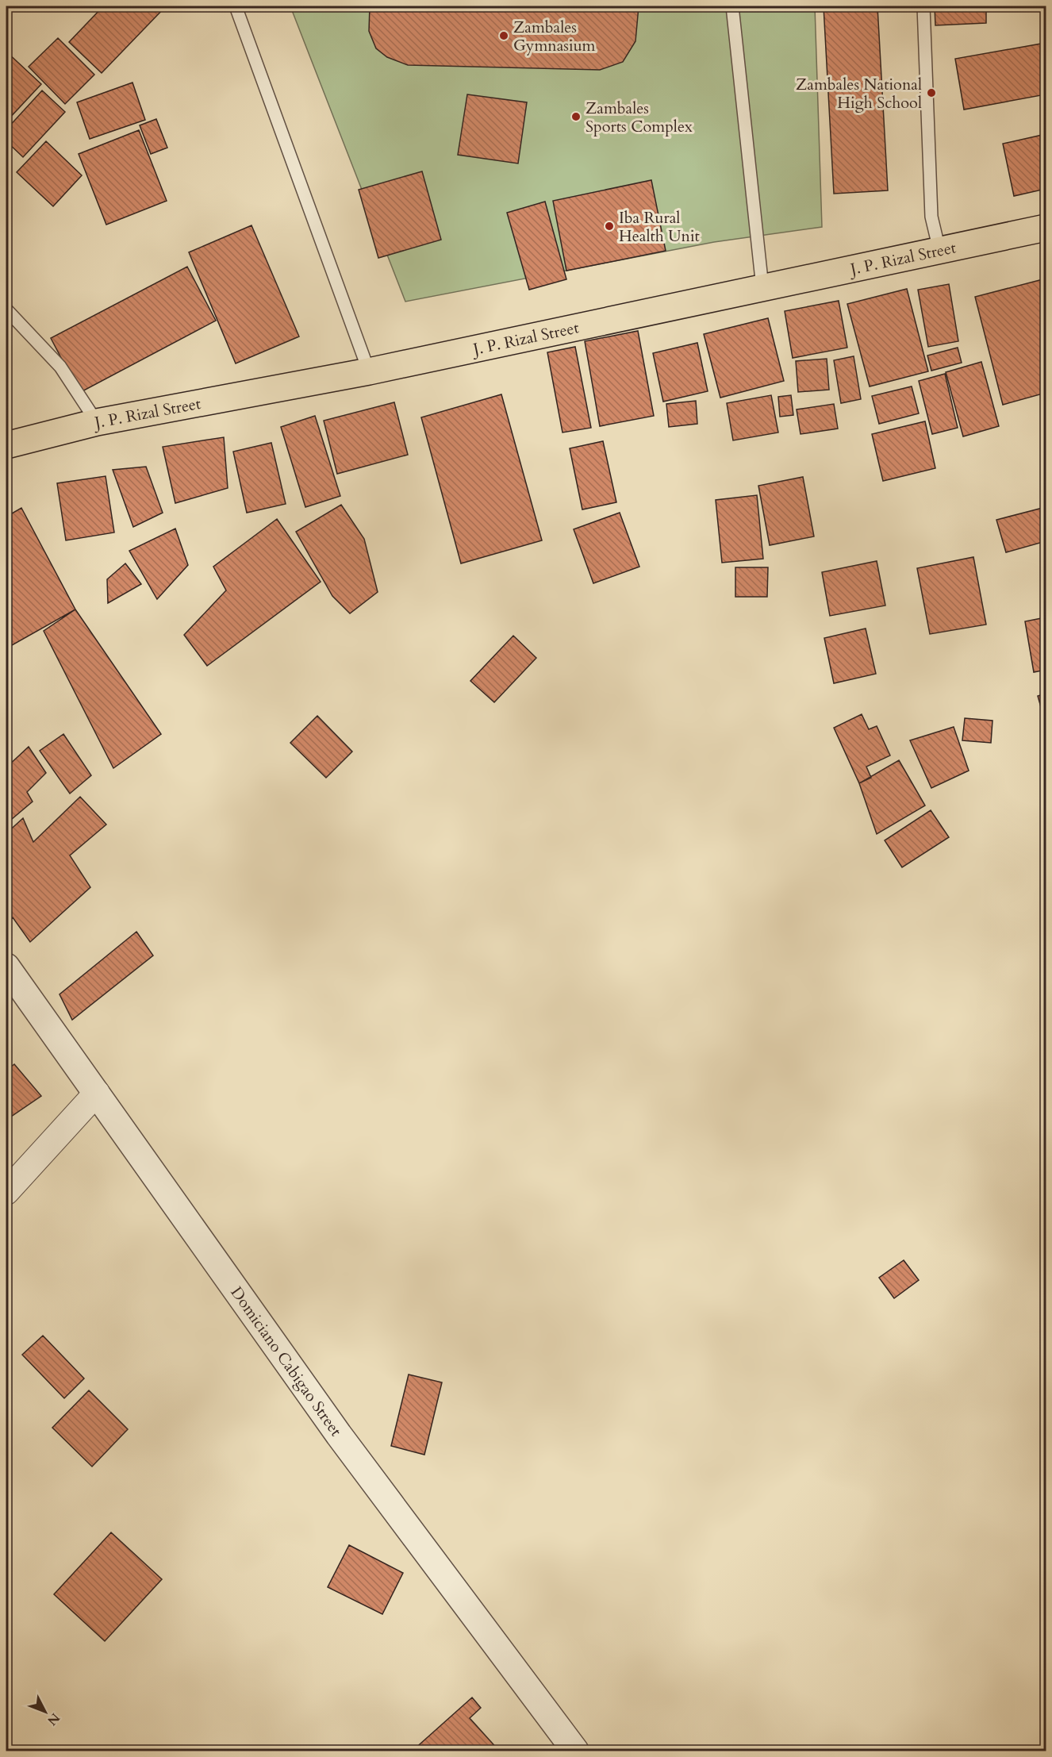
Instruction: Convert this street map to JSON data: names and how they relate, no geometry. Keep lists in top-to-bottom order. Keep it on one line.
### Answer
{"streets":{"main road":["J. P. Rizal Street"],"street":["Domiciano Cabigao Street"]},"places":["Zambales Gymnasium","Zambales National High School","Zambales Sports Complex","Iba Rural Health Unit"],"north":"bottom right"}
